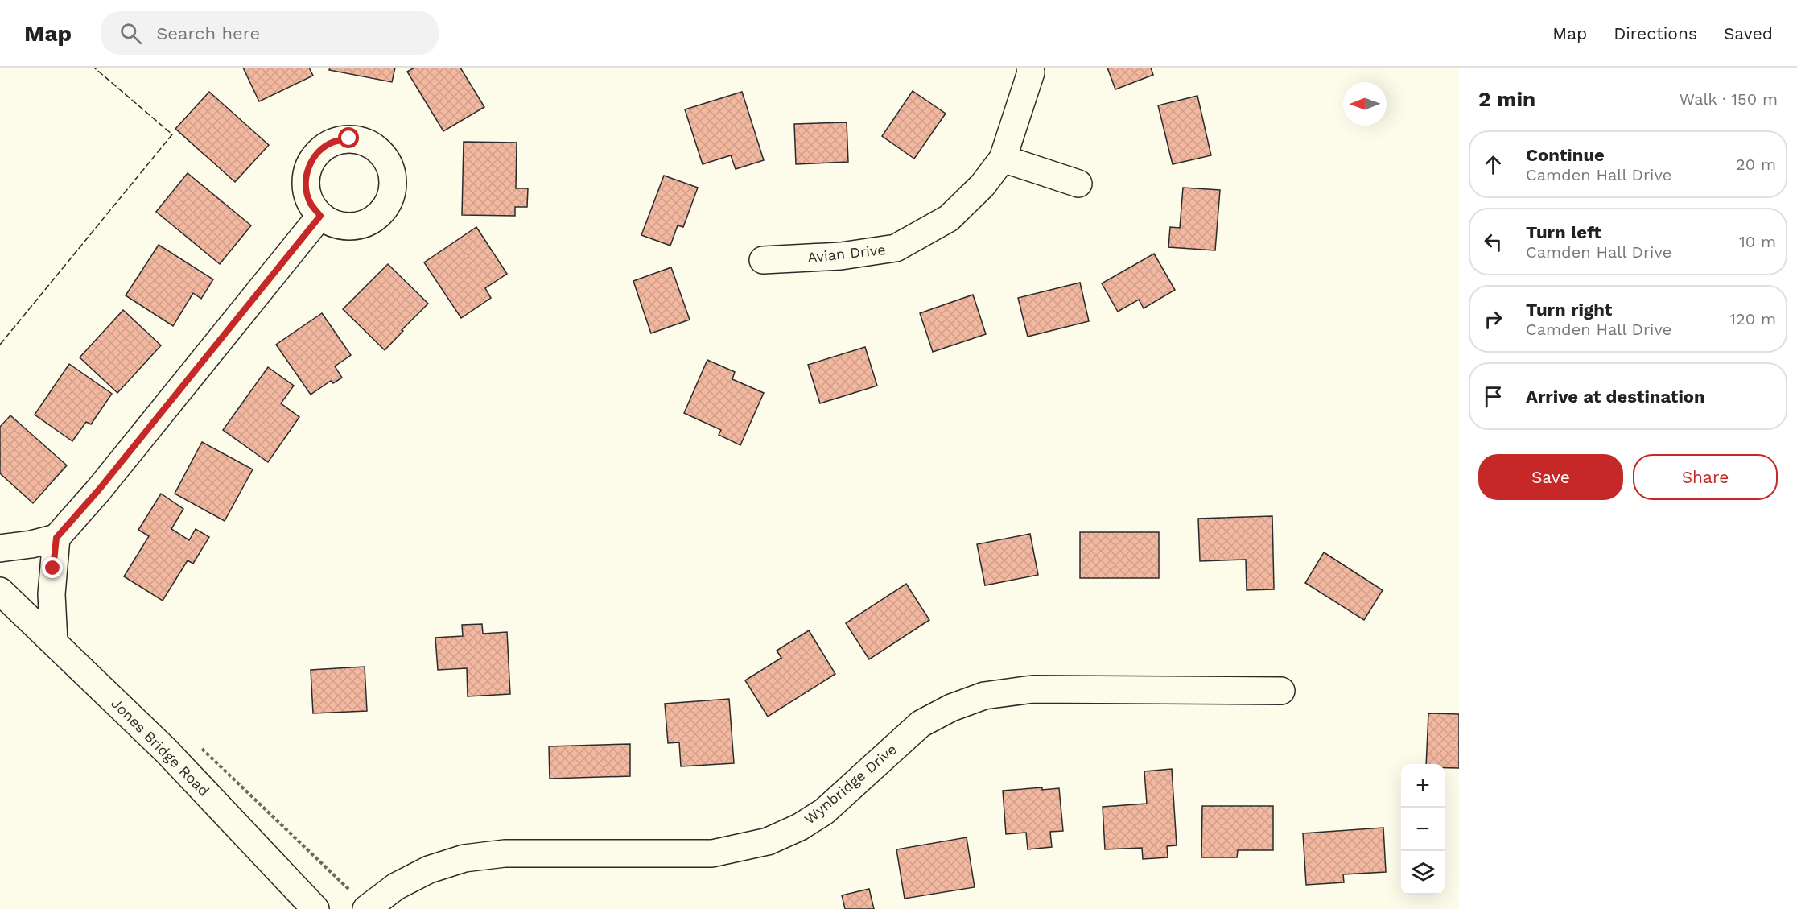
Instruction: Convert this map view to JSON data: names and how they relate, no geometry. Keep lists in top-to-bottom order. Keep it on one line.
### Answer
{"streets":{"street":["Avian Drive","Jones Bridge Road","Wynbridge Drive"]},"north":"left","page":{"header":"Map","search":"Search here","nav":["Map","Directions","Saved"],"heading":["2 min","Walk · 150 m"],"list":[["Continue","Camden Hall Drive","20 m"],["Turn left","Camden Hall Drive","10 m"],["Turn right","Camden Hall Drive","120 m"],"Arrive at destination"],"buttons":["Save","Share"],"map_buttons":["+","−"]}}
